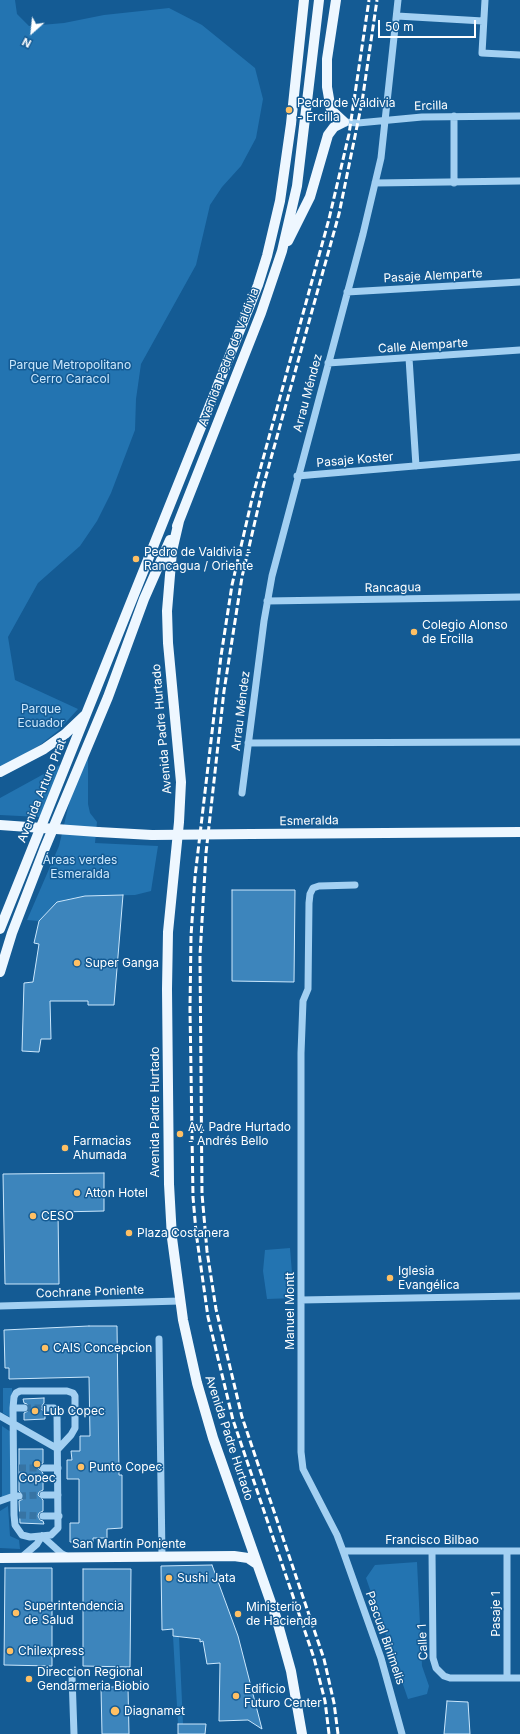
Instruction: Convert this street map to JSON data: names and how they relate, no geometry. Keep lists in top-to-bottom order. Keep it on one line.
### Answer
{"streets":{"main road":["Avenida Pedro de Valdivia","Avenida Padre Hurtado","Avenida Arturo Prat","Esmeralda","San Martín Poniente"],"street":["Ercilla","Pasaje Alemparte","Calle Alemparte","Arrau Méndez","Pasaje Koster","Rancagua","Cochrane Poniente","Manuel Montt","Francisco Bilbao","Pasaje 1","Pascual Binimelis","Calle 1"]},"crossings":[["Ercilla","Arrau Méndez"],["Pasaje Alemparte","Arrau Méndez"],["Calle Alemparte","Arrau Méndez"],["Avenida Pedro de Valdivia","Avenida Padre Hurtado"],["Avenida Pedro de Valdivia","Avenida Arturo Prat"],["Arrau Méndez","Pasaje Koster"],["Arrau Méndez","Rancagua"],["Avenida Padre Hurtado","Cochrane Poniente"],["Avenida Padre Hurtado","San Martín Poniente"],["Manuel Montt","Francisco Bilbao"],["Manuel Montt","Pascual Binimelis"],["Francisco Bilbao","Pasaje 1"],["Francisco Bilbao","Pascual Binimelis"],["Francisco Bilbao","Calle 1"],["Pasaje 1","Calle 1"]],"parks":["Parque Metropolitano Cerro Caracol","Parque Ecuador","Áreas verdes Esmeralda"],"places":["Pedro de Valdivia - Ercilla","Pedro de Valdivia - Rancagua / Oriente","Colegio Alonso de Ercilla","Super Ganga","Av. Padre Hurtado - Andrés Bello","Farmacias Ahumada","Atton Hotel","CESO","Plaza Costanera","Iglesia Evangélica","CAIS Concepcion","Lub Copec","Copec","Punto Copec","Sushi Jata","Superintendencia de Salud","Ministerio de Hacienda","Chilexpress","Direccion Regional Gendarmeria Biobio","Edificio Futuro Center","Diagnamet"],"scale_bar":"50 m","north":"bottom left"}
